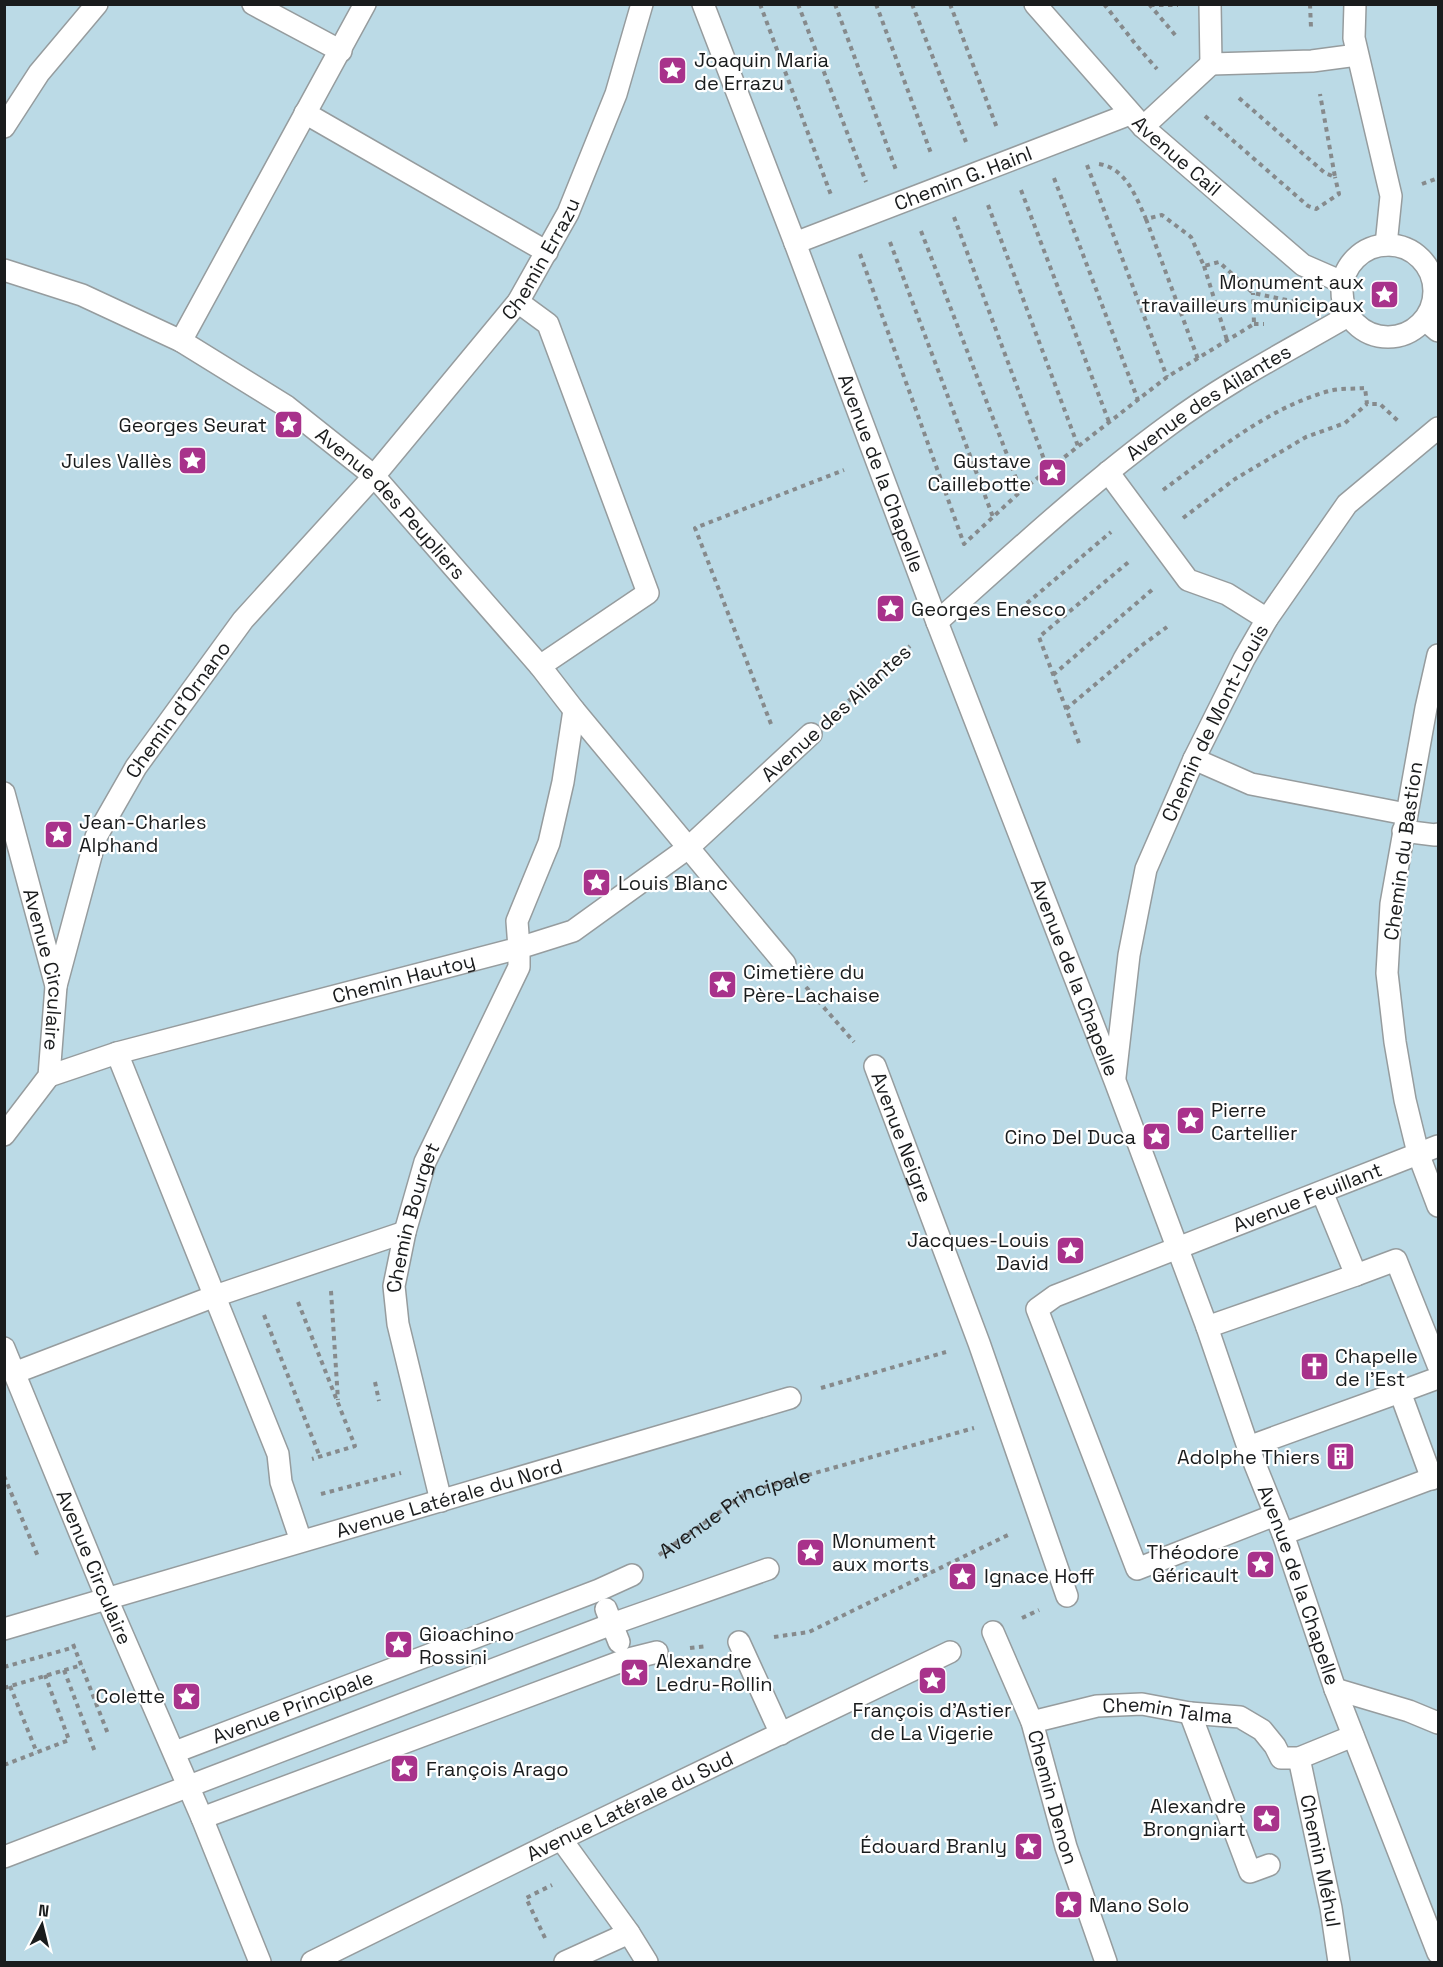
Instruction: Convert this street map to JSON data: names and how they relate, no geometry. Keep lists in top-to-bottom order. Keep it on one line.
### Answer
{"streets":{"lane":["Avenue Cail","Chemin G. Hainl","Chemin Errazu","Avenue des Ailantes","Avenue de la Chapelle","Avenue des Peupliers","Chemin d'Ornano","Chemin de Mont-Louis","Chemin du Bastion","Avenue Circulaire","Chemin Hautoy","Avenue Neigre","Avenue Feuillant","Chemin Bourget","Avenue Latérale du Nord","Avenue Principale","Chemin Talma","Chemin Denon","Avenue Latérale du Sud","Chemin Méhul"]},"crossings":[["Avenue Cail","Chemin G. Hainl"],["Avenue Cail","Avenue des Ailantes"],["Chemin G. Hainl","Avenue de la Chapelle"],["Chemin Errazu","Avenue des Peupliers"],["Chemin Errazu","Chemin d'Ornano"],["Avenue des Ailantes","Avenue de la Chapelle"],["Avenue des Ailantes","Avenue des Peupliers"],["Avenue des Ailantes","Chemin Hautoy"],["Avenue des Ailantes","Chemin Bourget"],["Avenue de la Chapelle","Chemin de Mont-Louis"],["Avenue de la Chapelle","Avenue Feuillant"],["Avenue des Peupliers","Chemin d'Ornano"],["Chemin d'Ornano","Avenue Circulaire"],["Chemin du Bastion","Avenue Feuillant"],["Avenue Circulaire","Chemin Hautoy"],["Avenue Circulaire","Avenue Latérale du Nord"],["Avenue Circulaire","Avenue Principale"],["Chemin Hautoy","Chemin Bourget"],["Avenue Neigre","Avenue Principale"],["Chemin Bourget","Avenue Latérale du Nord"],["Chemin Talma","Chemin Denon"],["Chemin Talma","Chemin Méhul"]],"places":{"place":["Joaquin Maria de Errazu","Monument aux travailleurs municipaux","Georges Seurat","Jules Vallès","Gustave Caillebotte","Georges Enesco","Jean-Charles Alphand","Louis Blanc","Cimetière du Père-Lachaise","Pierre Cartellier","Cino Del Duca","Jacques-Louis David","Monument aux morts","Théodore Géricault","Ignace Hoff","Gioachino Rossini","Alexandre Ledru-Rollin","François d'Astier de La Vigerie","Colette","François Arago","Alexandre Brongniart","Édouard Branly","Mano Solo"],"church":["Chapelle de l'Est"],"building":["Adolphe Thiers"]},"north":"top"}
